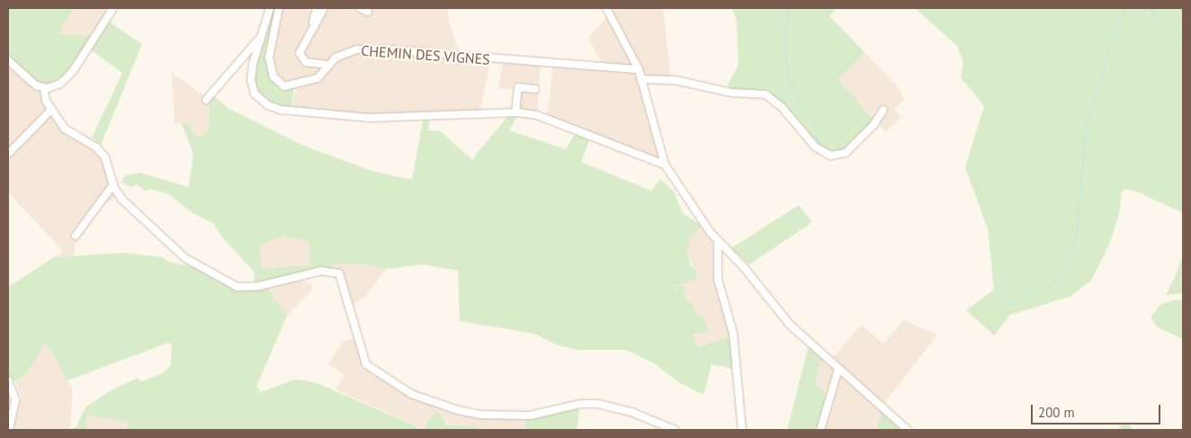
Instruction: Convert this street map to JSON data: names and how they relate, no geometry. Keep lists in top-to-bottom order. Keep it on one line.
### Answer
{"streets":{"street":["CHEMIN DES VIGNES"]},"scale_bar":"200 m"}
